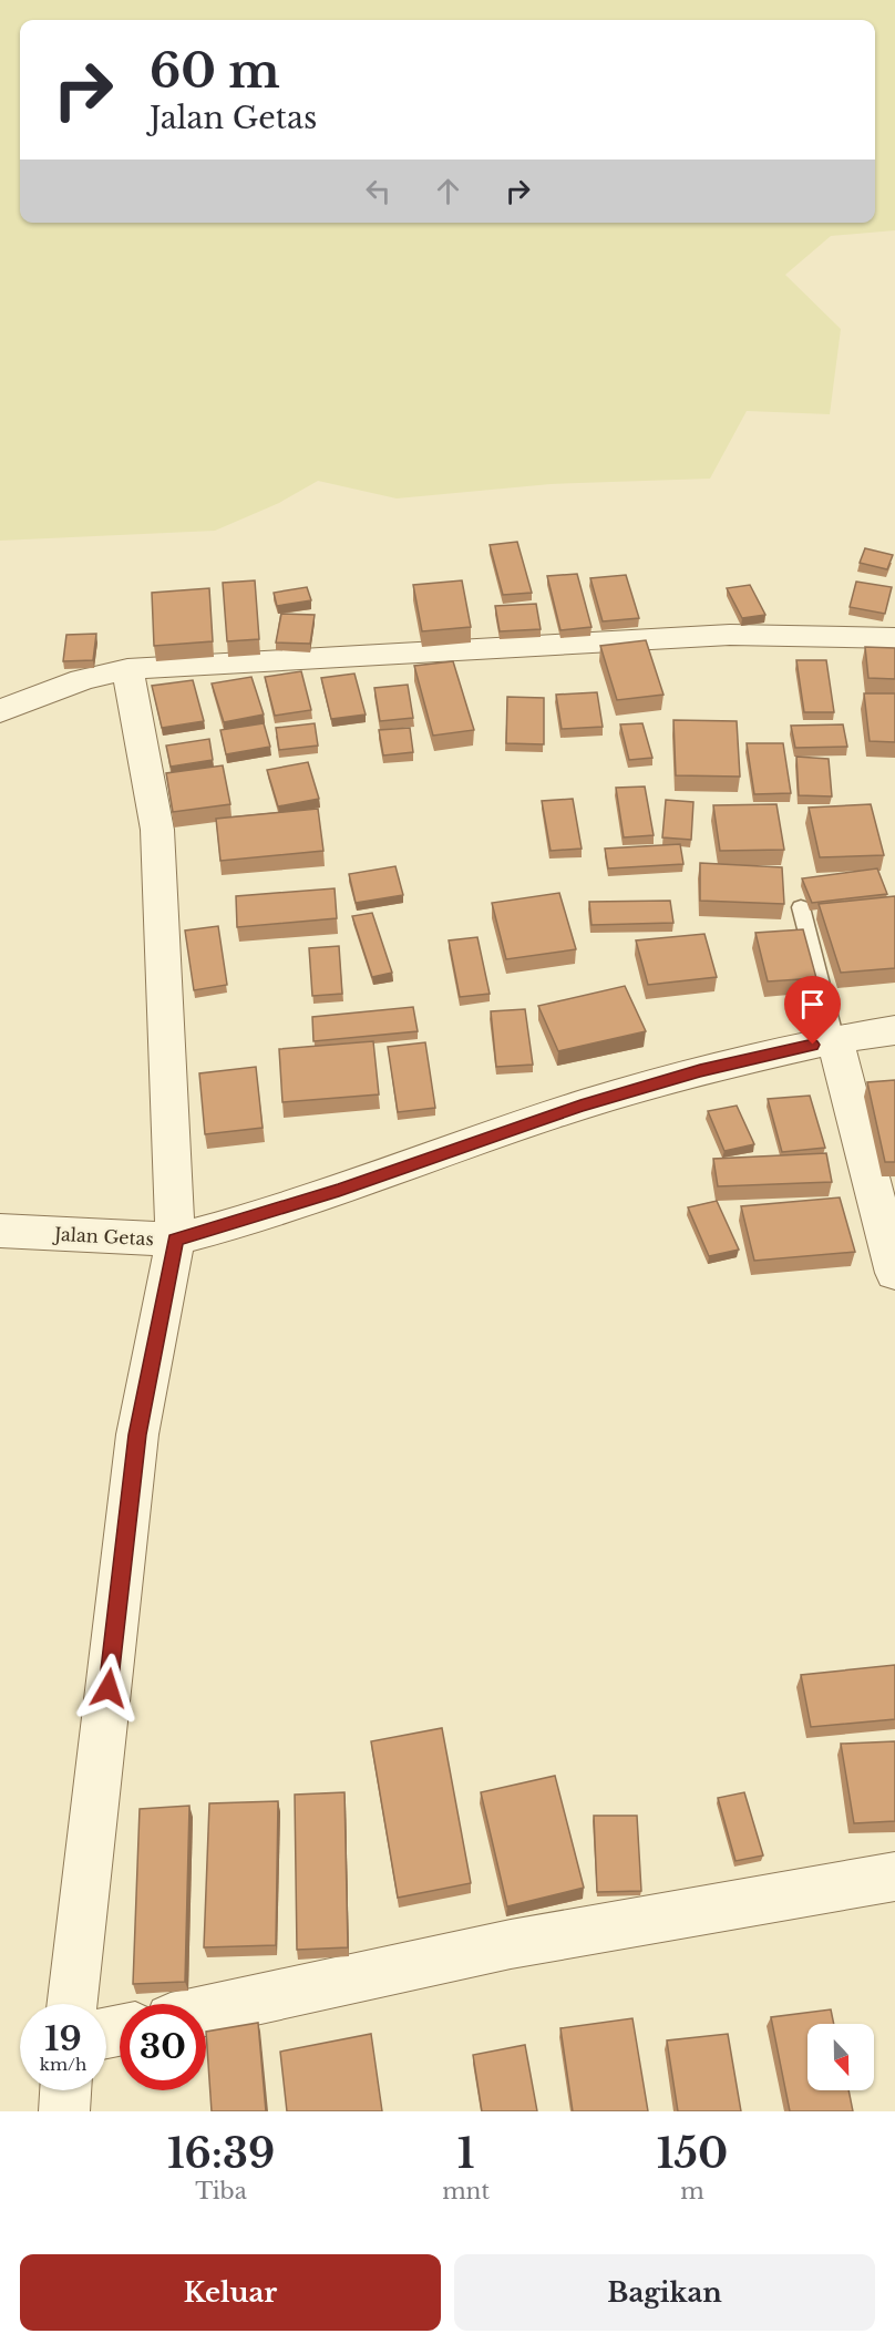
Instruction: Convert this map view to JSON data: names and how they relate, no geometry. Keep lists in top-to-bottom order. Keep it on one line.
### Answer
{"streets":{"street":["Jalan Getas"]},"north":"bottom","page":{"turn":["60 m","Jalan Getas"],"speed":"19 km/h","limit":"30","eta":["16:39","Tiba","1","mnt","150","m"],"buttons":["Keluar","Bagikan"]}}
